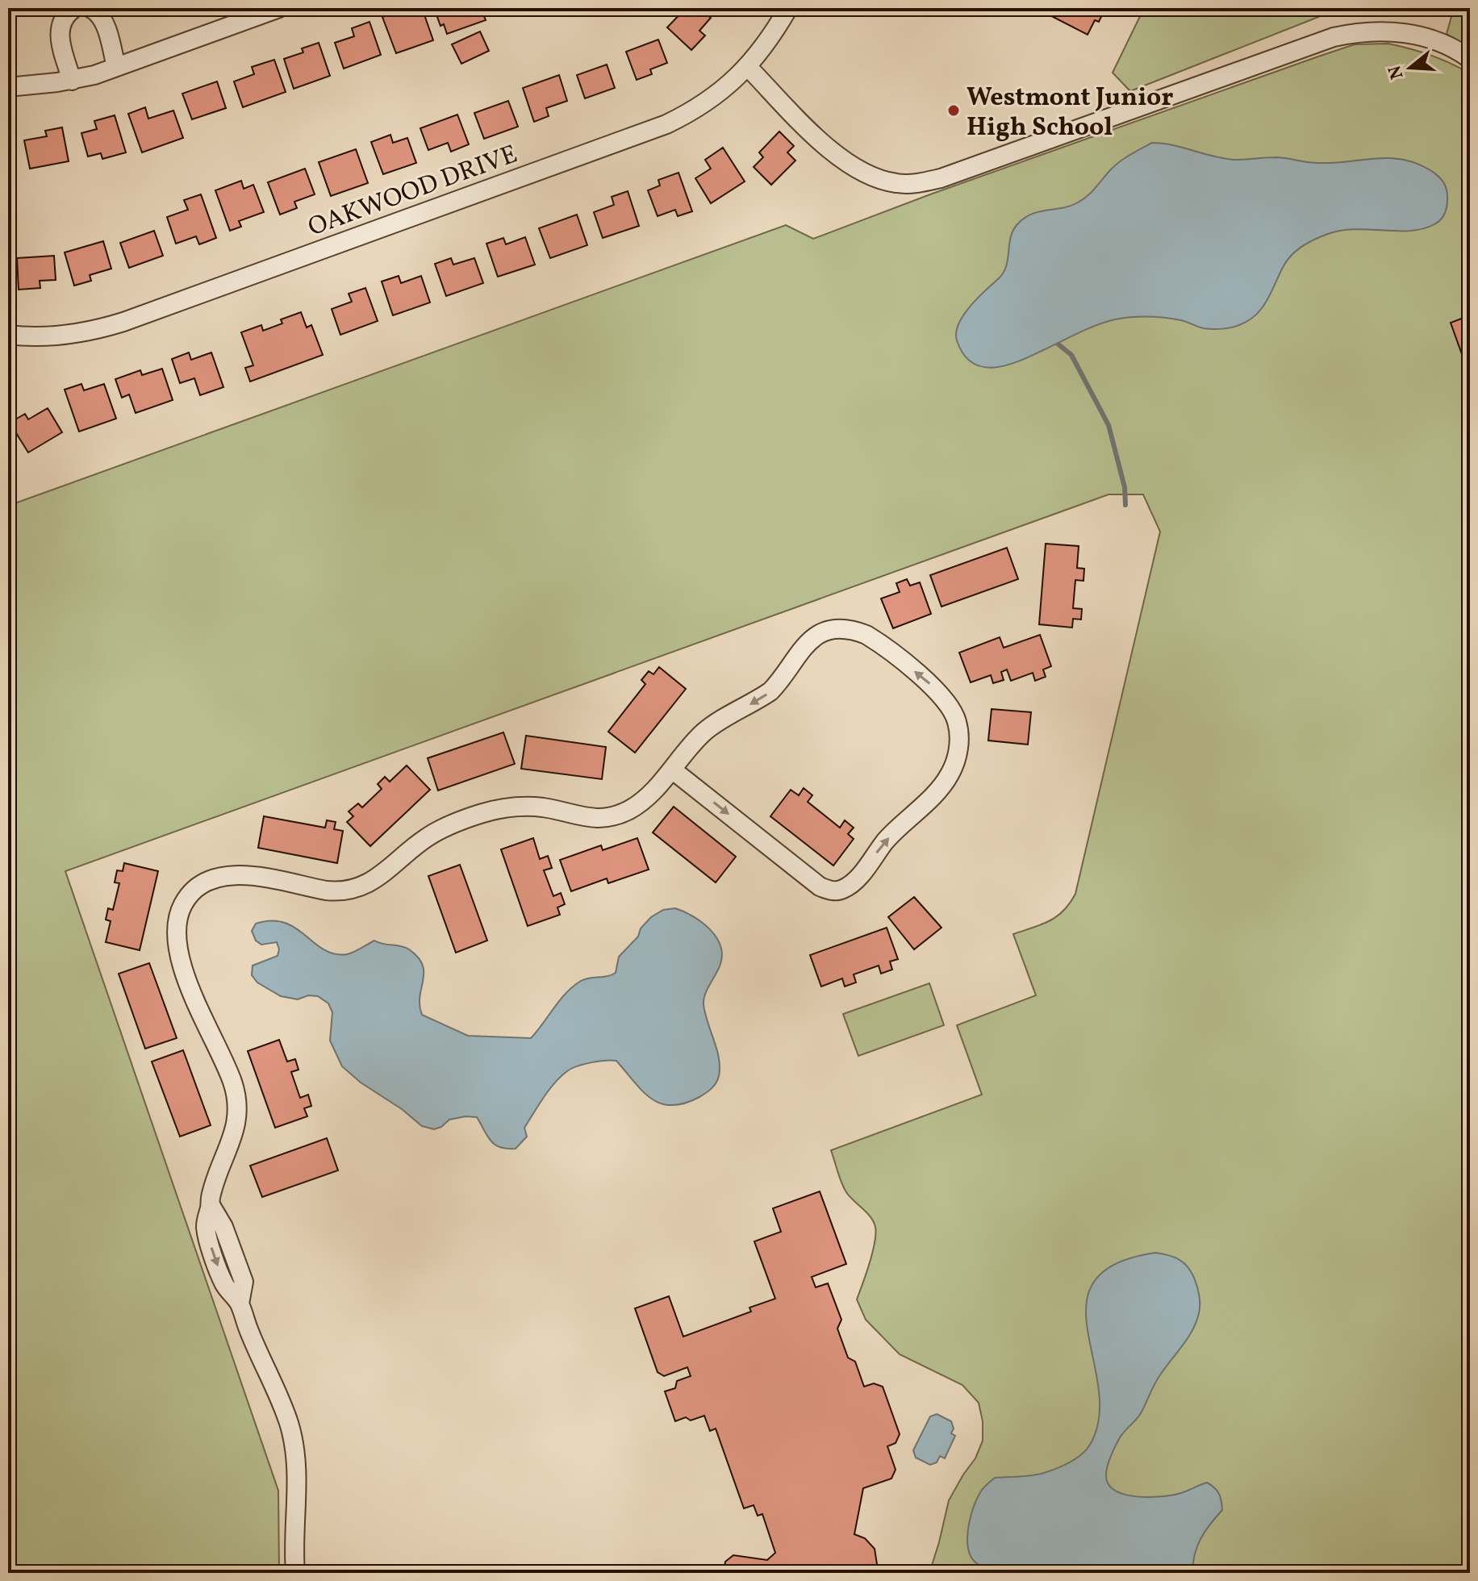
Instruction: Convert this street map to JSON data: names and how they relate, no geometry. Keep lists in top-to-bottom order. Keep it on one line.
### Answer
{"streets":{"street":["OAKWOOD DRIVE"]},"places":["Westmont Junior High School"],"north":"left"}
